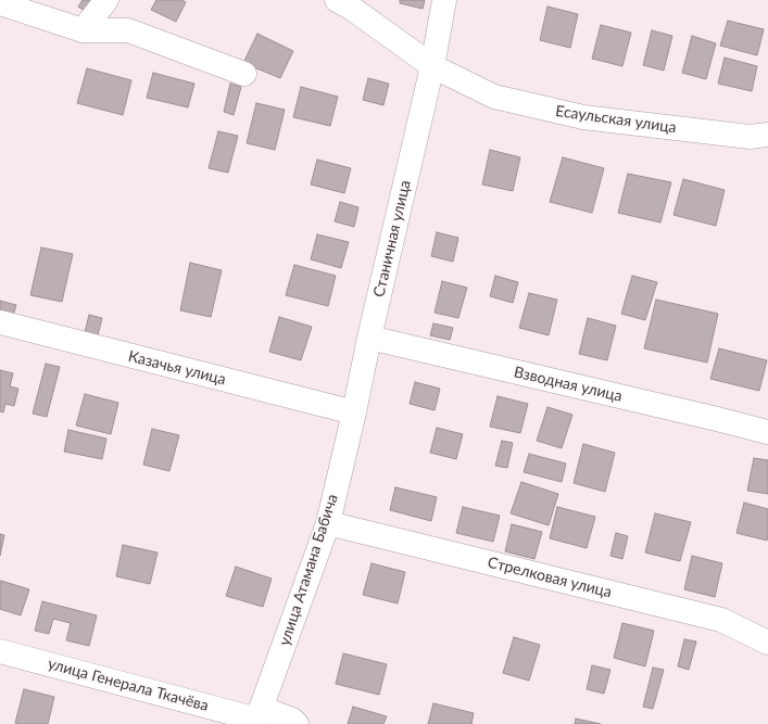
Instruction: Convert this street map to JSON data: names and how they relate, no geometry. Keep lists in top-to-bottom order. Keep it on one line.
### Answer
{"streets":{"street":["Есаульская улица","Станичная улица","Казачья улица","Взводная улица","улица Атамана Бабича","Стрелковая улица","улица Генерала Ткачёва"]},"crossings":[["Есаульская улица","Станичная улица"],["Станичная улица","Казачья улица"],["Станичная улица","Взводная улица"],["Станичная улица","улица Атамана Бабича"],["Казачья улица","улица Атамана Бабича"],["улица Атамана Бабича","Стрелковая улица"],["улица Атамана Бабича","улица Генерала Ткачёва"]]}
